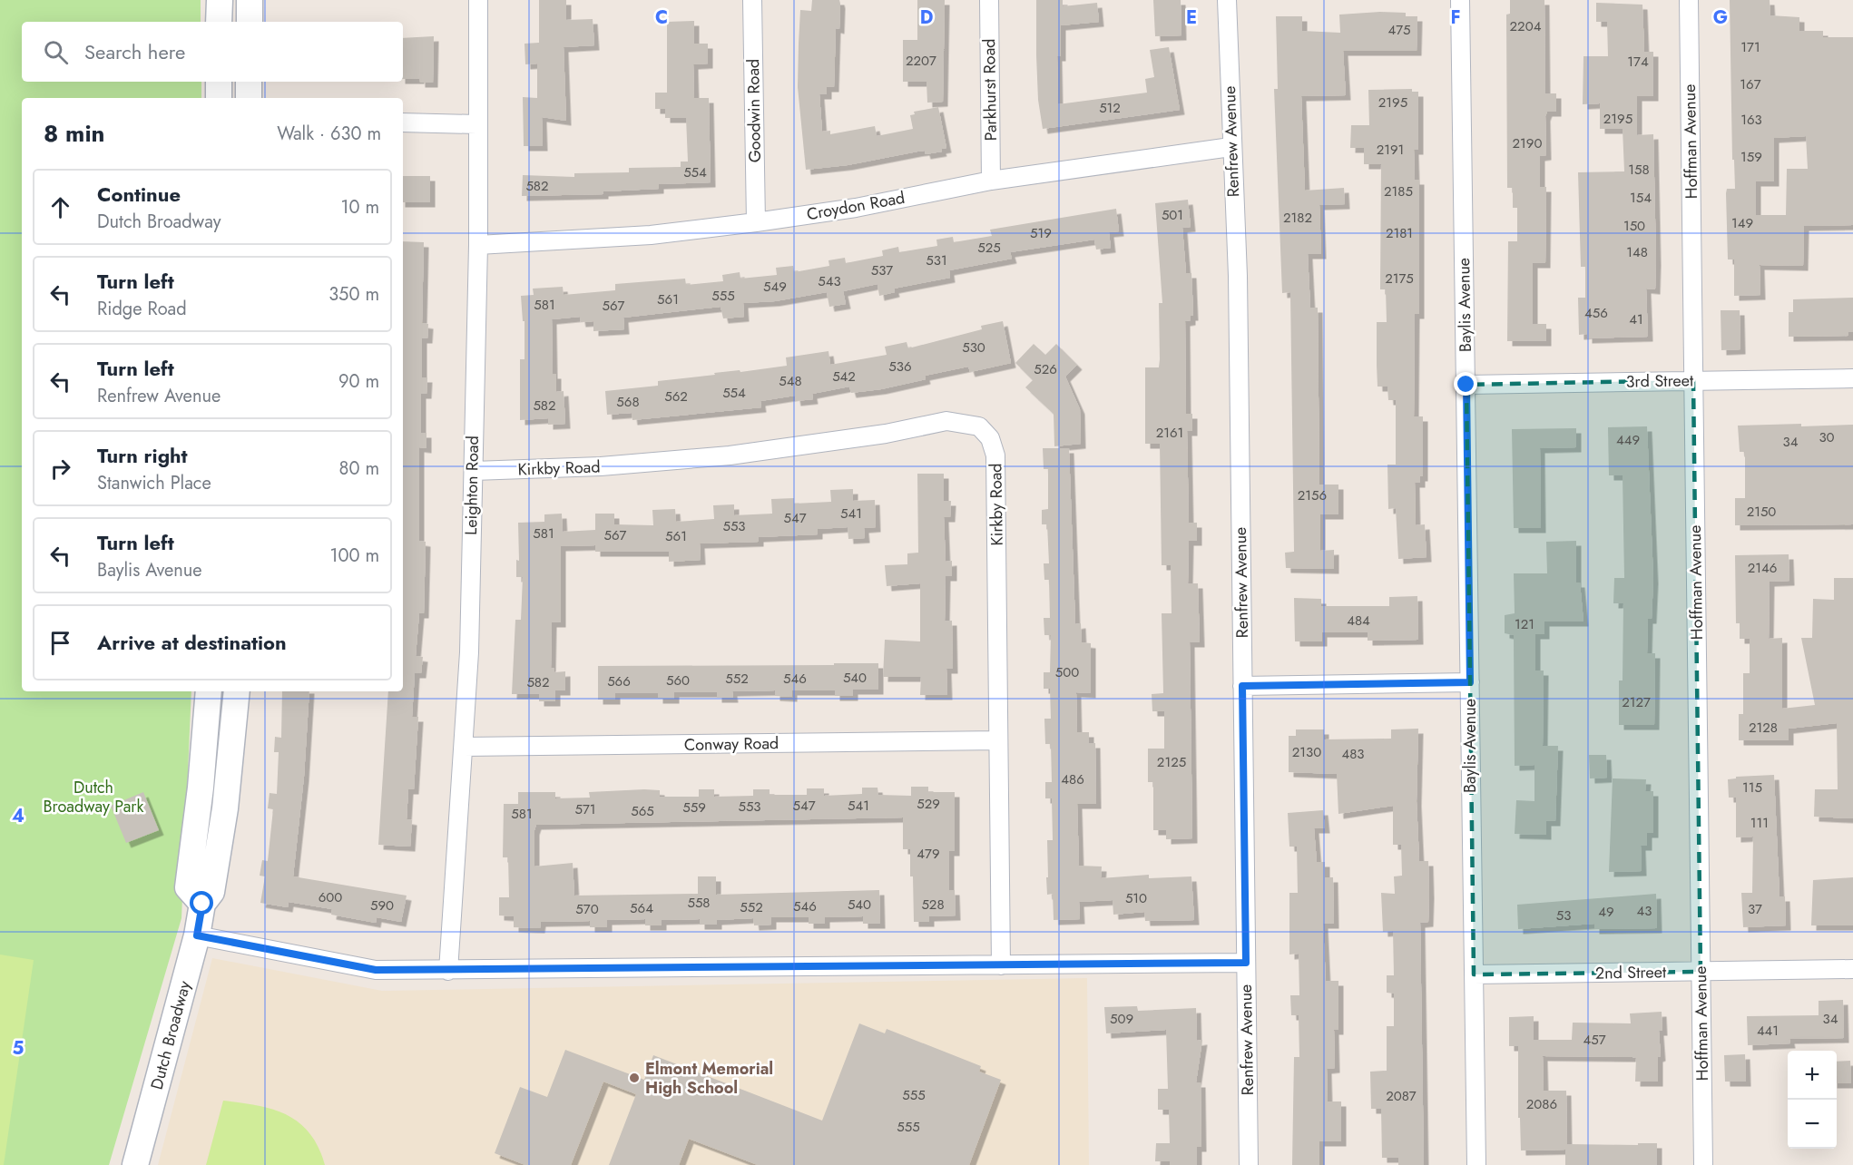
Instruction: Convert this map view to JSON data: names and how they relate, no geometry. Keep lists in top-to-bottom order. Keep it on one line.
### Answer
{"streets":{"main road":["Dutch Broadway"],"street":["Parkhurst Road","Goodwin Road","Renfrew Avenue","Hoffman Avenue","Croydon Road","Baylis Avenue","3rd Street","Kirkby Road","Leighton Road","Conway Road","2nd Street"]},"crossings":[["Parkhurst Road","Croydon Road"],["Goodwin Road","Croydon Road"],["Renfrew Avenue","Croydon Road"],["Hoffman Avenue","3rd Street"],["Hoffman Avenue","2nd Street"],["Croydon Road","Leighton Road"],["Baylis Avenue","3rd Street"],["Baylis Avenue","2nd Street"],["Kirkby Road","Leighton Road"],["Kirkby Road","Conway Road"],["Leighton Road","Conway Road"]],"parks":["Dutch Broadway Park"],"places":["Elmont Memorial High School"],"house_numbers":["2204","475","171","2207","174","167","2195","512","2195","163","2190","2191","159","158","554","582","2185","154","501","2182","149","150","519","2181","525","148","531","537","2175","543","549","555","561","581","567","456","41","530","536","526","542","548","554","562","568","582","2161","30","449","34","2156","2150","541","547","553","581","567","561","2146","484","121","500","540","552","546","560","566","582","2127","2128","2130","483","2125","486","115","529","547","541","553","559","571","565","581","111","479","600","510","558","540","528","590","546","552","564","570","37","43","49","53","509","34","441","457","555","2087","2086","555"],"page":{"search":"Search here","heading":["8 min","Walk · 630 m"],"list":[["Continue","Dutch Broadway","10 m"],["Turn left","Ridge Road","350 m"],["Turn left","Renfrew Avenue","90 m"],["Turn right","Stanwich Place","80 m"],["Turn left","Baylis Avenue","100 m"],"Arrive at destination"],"map_buttons":["+","−"]},"grid":{"columns":["C","D","E","F","G"],"rows":["4","5"]}}
